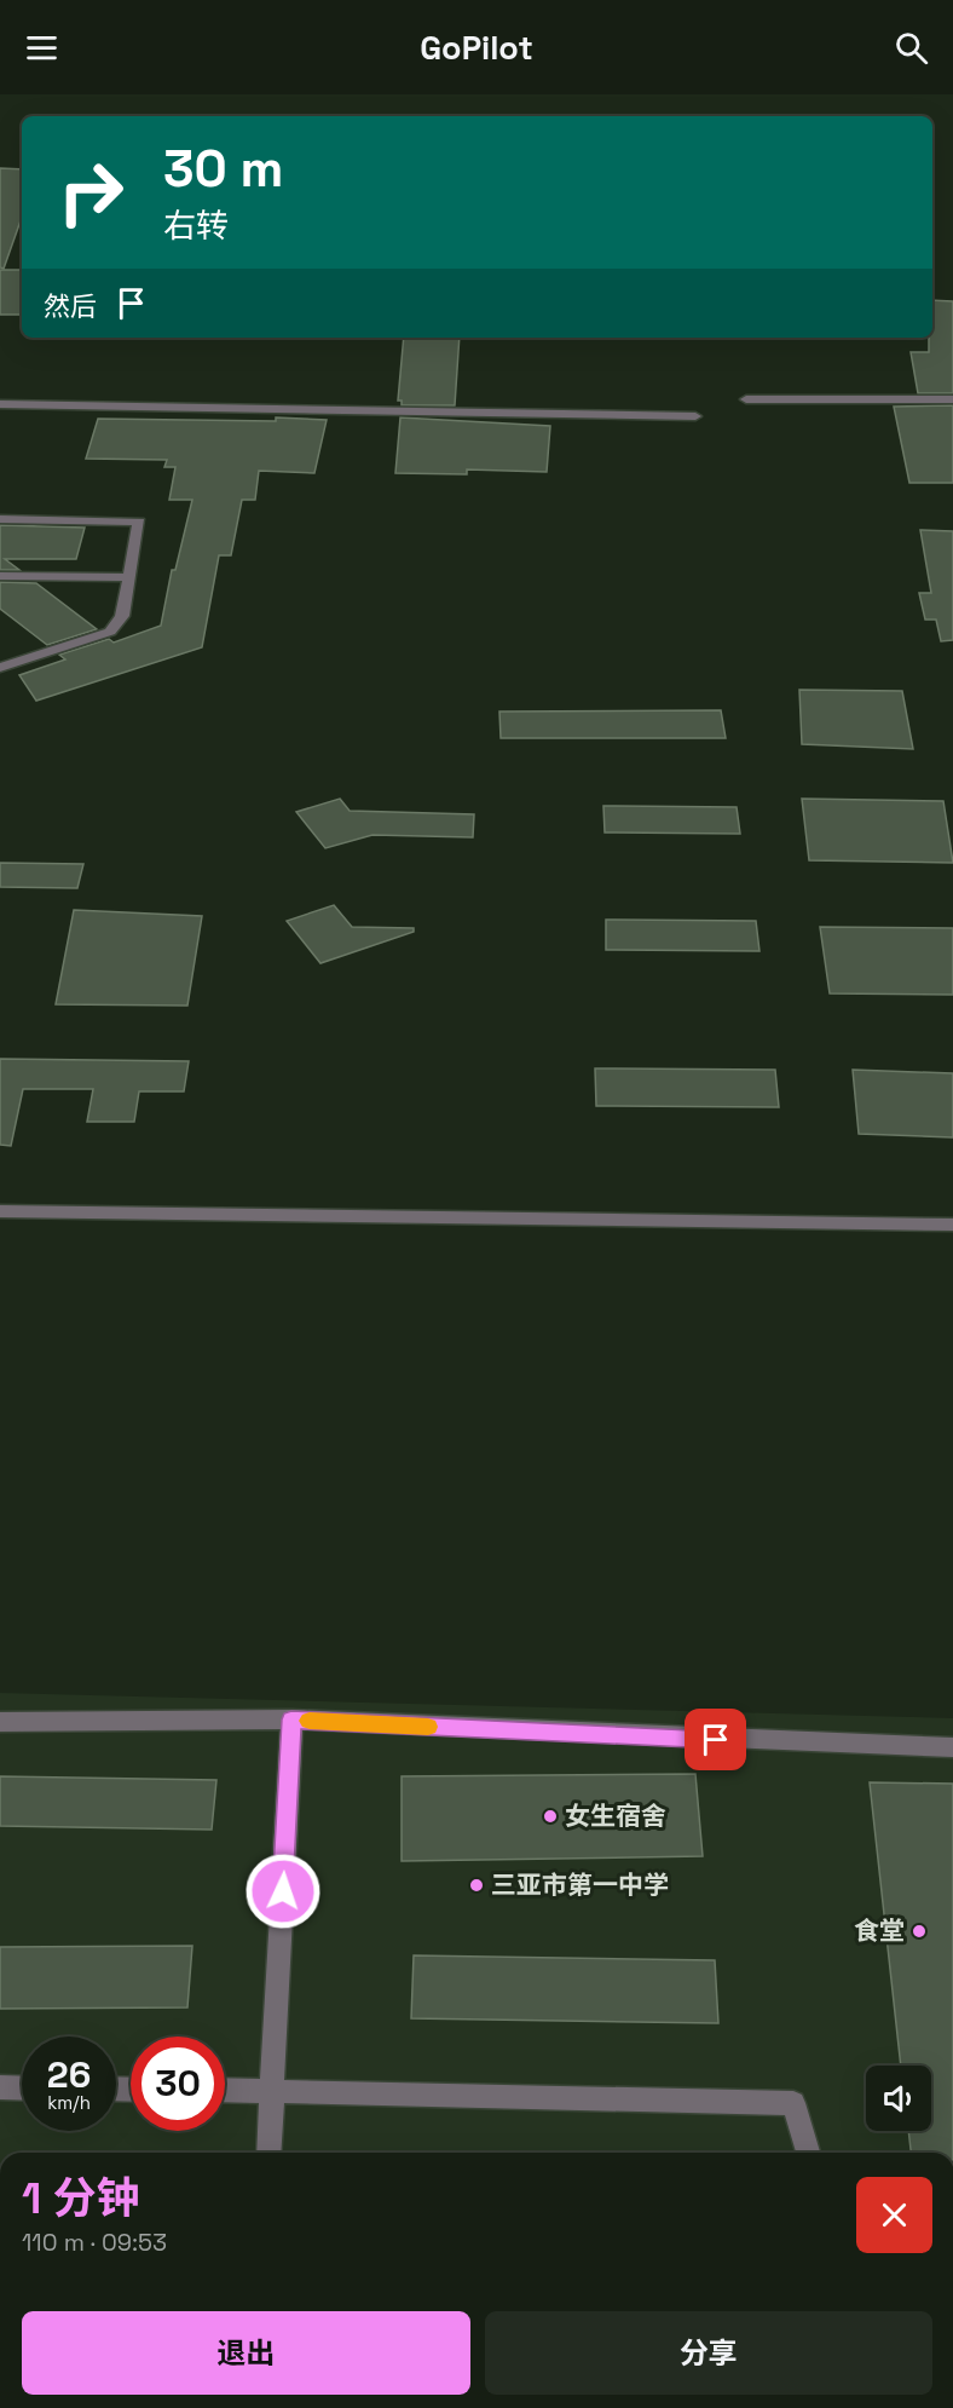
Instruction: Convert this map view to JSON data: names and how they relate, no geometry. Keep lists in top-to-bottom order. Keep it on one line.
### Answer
{"places":["女生宿舍","三亚市第一中学","食堂"],"page":{"header":"GoPilot","turn":["30 m","右转"],"then":"然后","speed":"26 km/h","limit":"30","heading":["1 分钟","110 m · 09:53"],"buttons":["退出","分享"]}}
